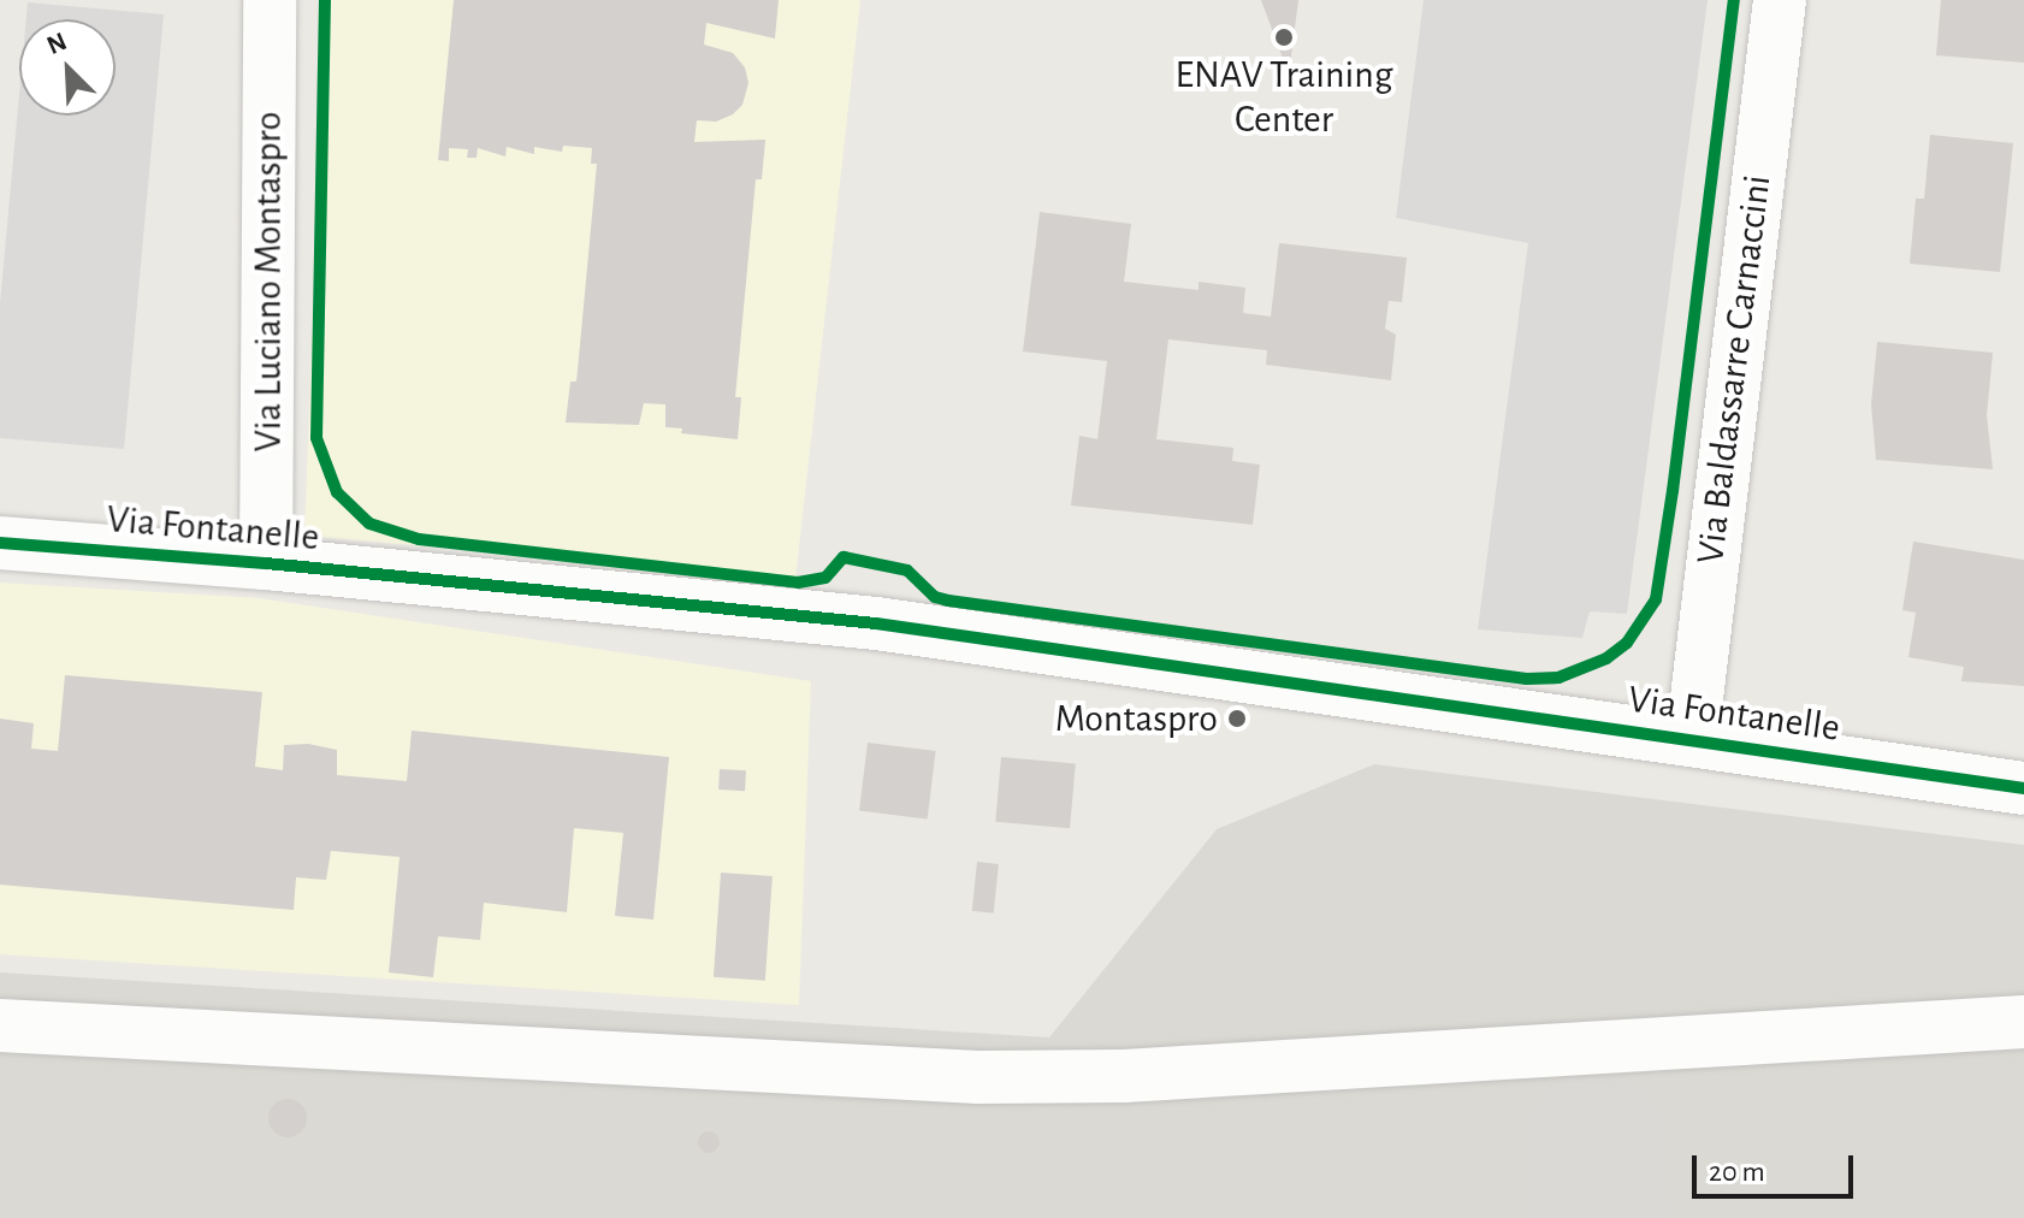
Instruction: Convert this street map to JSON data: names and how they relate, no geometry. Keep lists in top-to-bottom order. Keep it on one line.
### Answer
{"streets":{"street":["Via Luciano Montaspro","Via Baldassarre Carnaccini","Via Fontanelle"]},"crossings":[["Via Luciano Montaspro","Via Fontanelle"],["Via Baldassarre Carnaccini","Via Fontanelle"]],"places":["ENAV Training Center","Montaspro"],"scale_bar":"20 m","north":"top left"}
